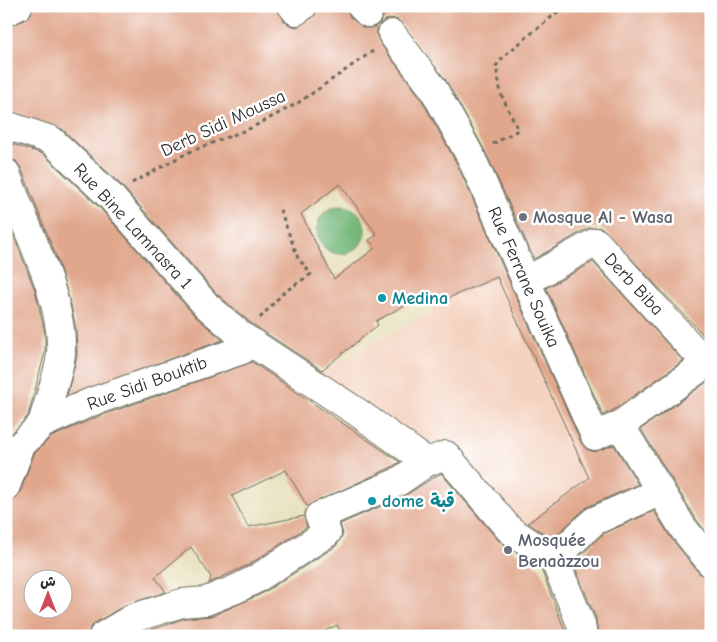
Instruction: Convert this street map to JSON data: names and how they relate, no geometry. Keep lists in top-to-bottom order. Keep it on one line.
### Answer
{"streets":{"street":["Rue Bine Lamnasra 1","Rue Ferrane Souika","Derb Biba","Rue Sidi Bouktib"],"path":["Derb Sidi Moussa"]},"crossings":[["Derb Sidi Moussa","Rue Bine Lamnasra 1"],["Derb Sidi Moussa","Rue Ferrane Souika"],["Rue Bine Lamnasra 1","Rue Sidi Bouktib"],["Rue Ferrane Souika","Derb Biba"]],"places":["Mosque Al - Wasa","Medina","dome قبة","Mosquée Benaàzzou"],"north":"top"}
